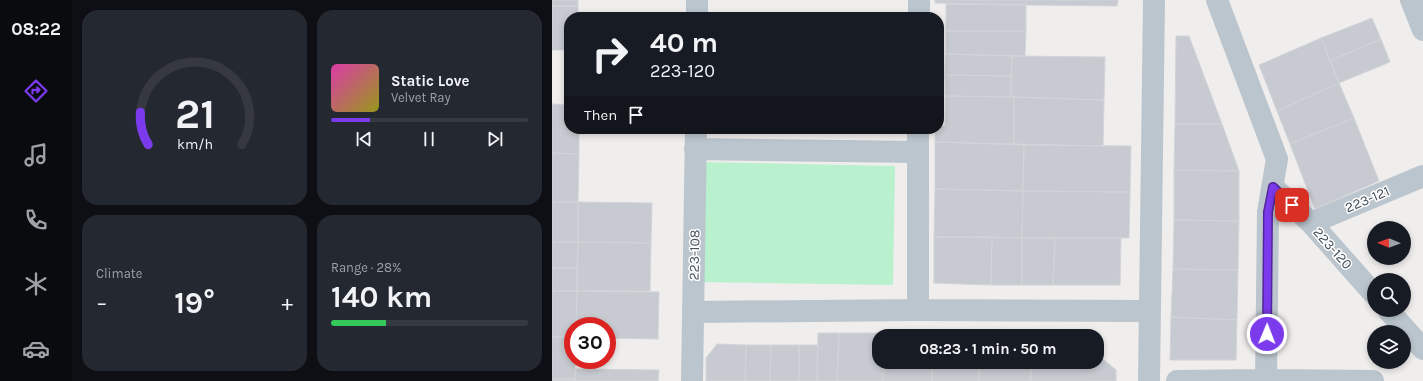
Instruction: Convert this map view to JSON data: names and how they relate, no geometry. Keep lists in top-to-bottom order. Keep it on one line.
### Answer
{"streets":{"street":["223-121","223-120","223-108"]},"crossings":[["223-121","223-120"]],"north":"left","page":{"tabs":"08:22","turn":["40 m","223-120"],"song":["Static Love","Velvet Ray"],"then":"Then","tile":["Climate",["Range · 28%","140 km"]],"heat":["−","19°","+"],"limit":"30","trip":"08:23 · 1 min · 50 m","gauge":["21","km/h"]}}
